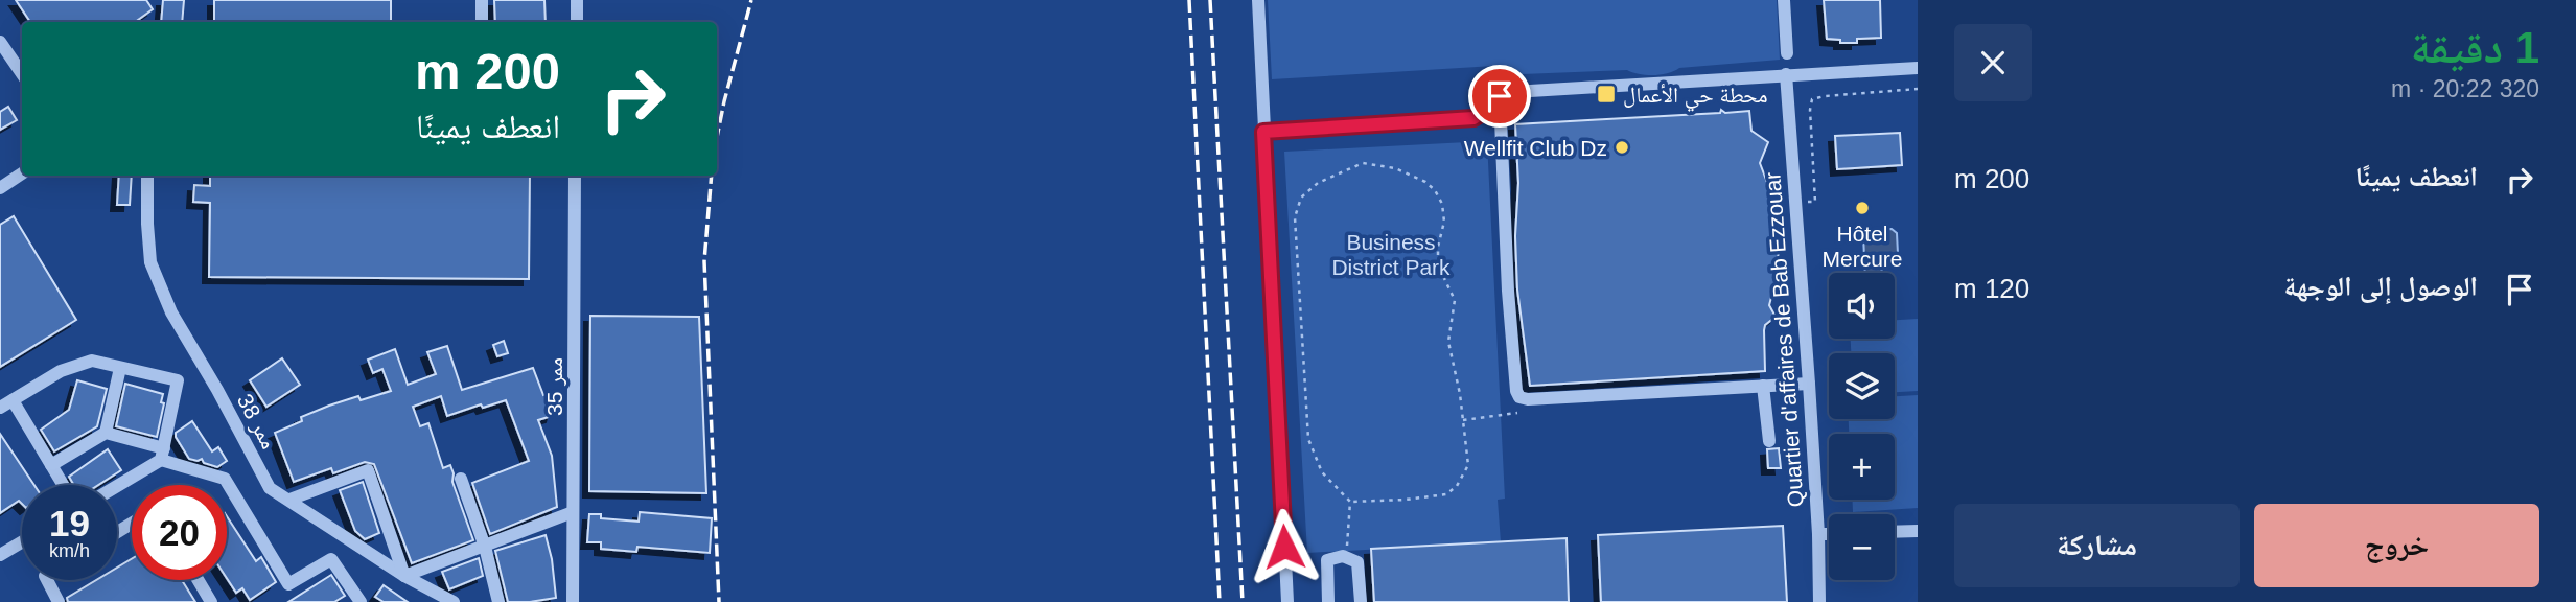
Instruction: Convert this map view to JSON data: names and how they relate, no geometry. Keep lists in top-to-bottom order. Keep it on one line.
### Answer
{"streets":{"street":["Quartier d'affaires de Bab Ezzouar","ممر 35","ممر 38"]},"parks":["Business District Park"],"places":{"transit":["محطة حي الأعمال"],"other":["Wellfit Club Dz","Hôtel Mercure"]},"page":{"heading":["1 دقيقة","320 m · 20:22"],"turn":["200 m","انعطف يمينًا"],"list":[{"name":"انعطف يمينًا","value":"200 m"},{"name":"الوصول إلى الوجهة","value":"120 m"}],"map_buttons":["+","−"],"speed":"19 km/h","limit":"20","buttons":["خروج","مشاركة"]}}
